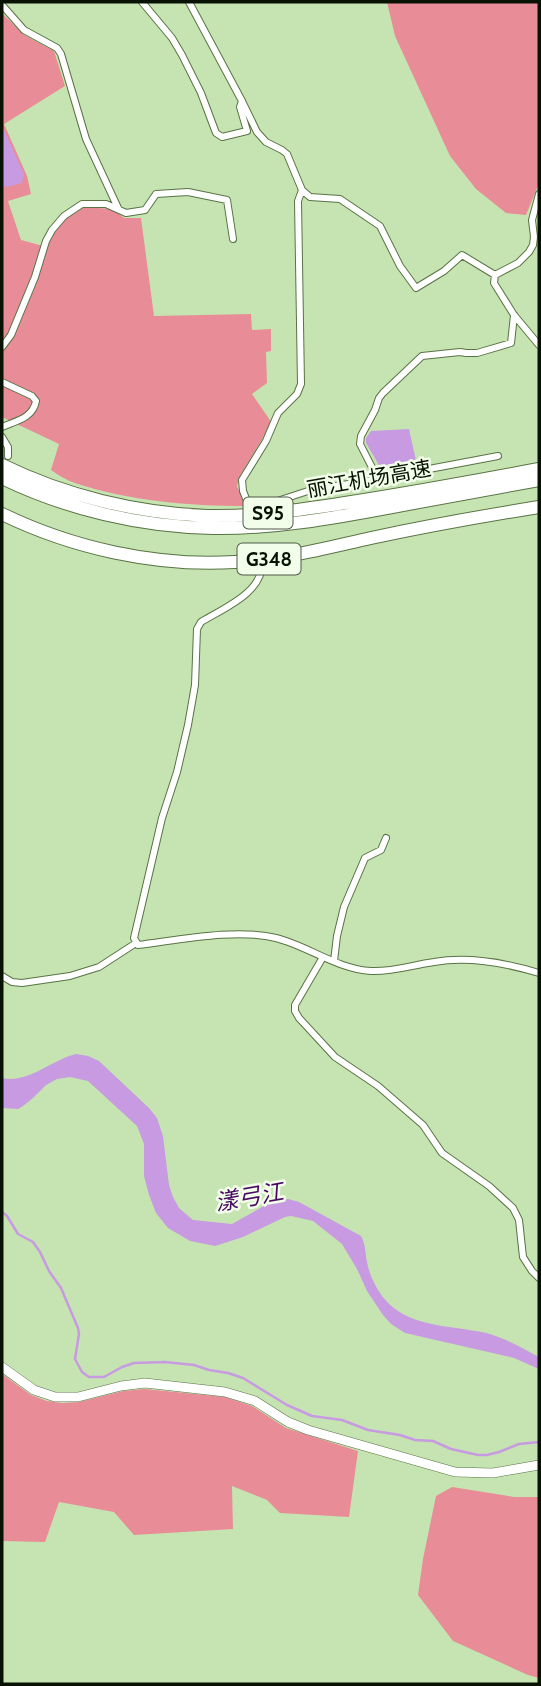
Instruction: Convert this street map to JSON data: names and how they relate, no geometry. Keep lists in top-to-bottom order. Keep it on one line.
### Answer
{"streets":{"highway":["丽江机场高速","S95","G348"]},"water":["漾弓江"]}
